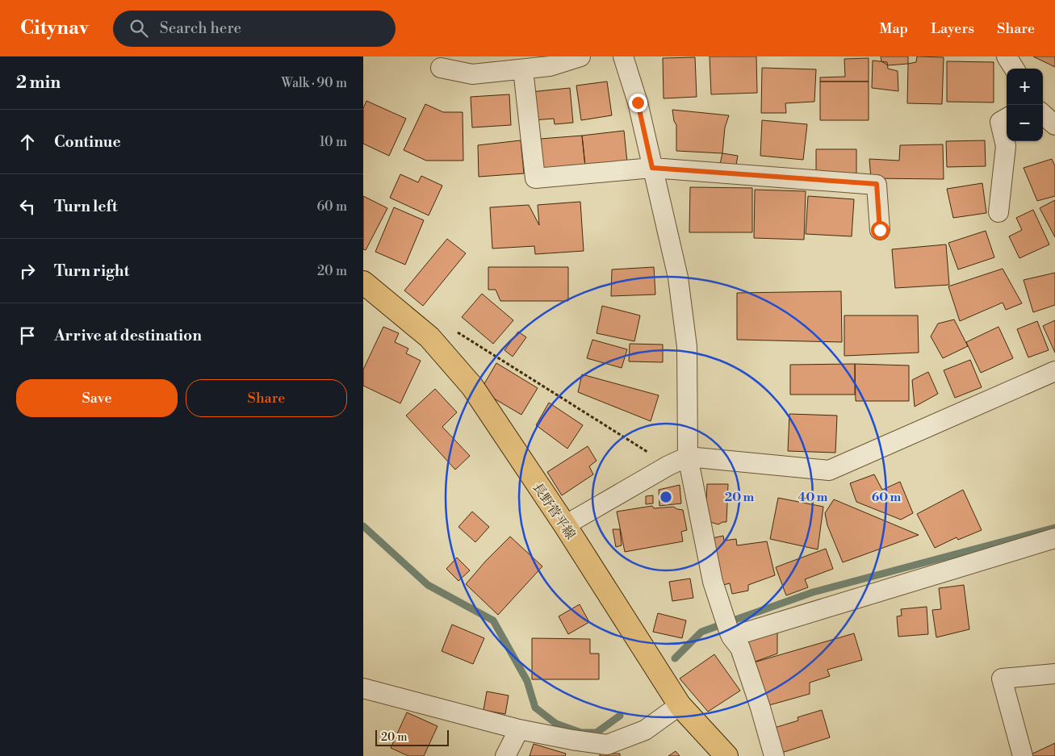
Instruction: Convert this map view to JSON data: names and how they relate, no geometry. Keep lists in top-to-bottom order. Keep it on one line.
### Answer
{"streets":{"main road":["長野菅平線"]},"scale_bar":"20 m","page":{"header":"Citynav","search":"Search here","nav":["Map","Layers","Share"],"heading":["2 min","Walk · 90 m"],"map_buttons":["+","−"],"list":[["Continue","10 m"],["Turn left","60 m"],["Turn right","20 m"],"Arrive at destination"],"buttons":["Save","Share"],"scale":"20 m"},"rings":["20 m","40 m","60 m"]}
